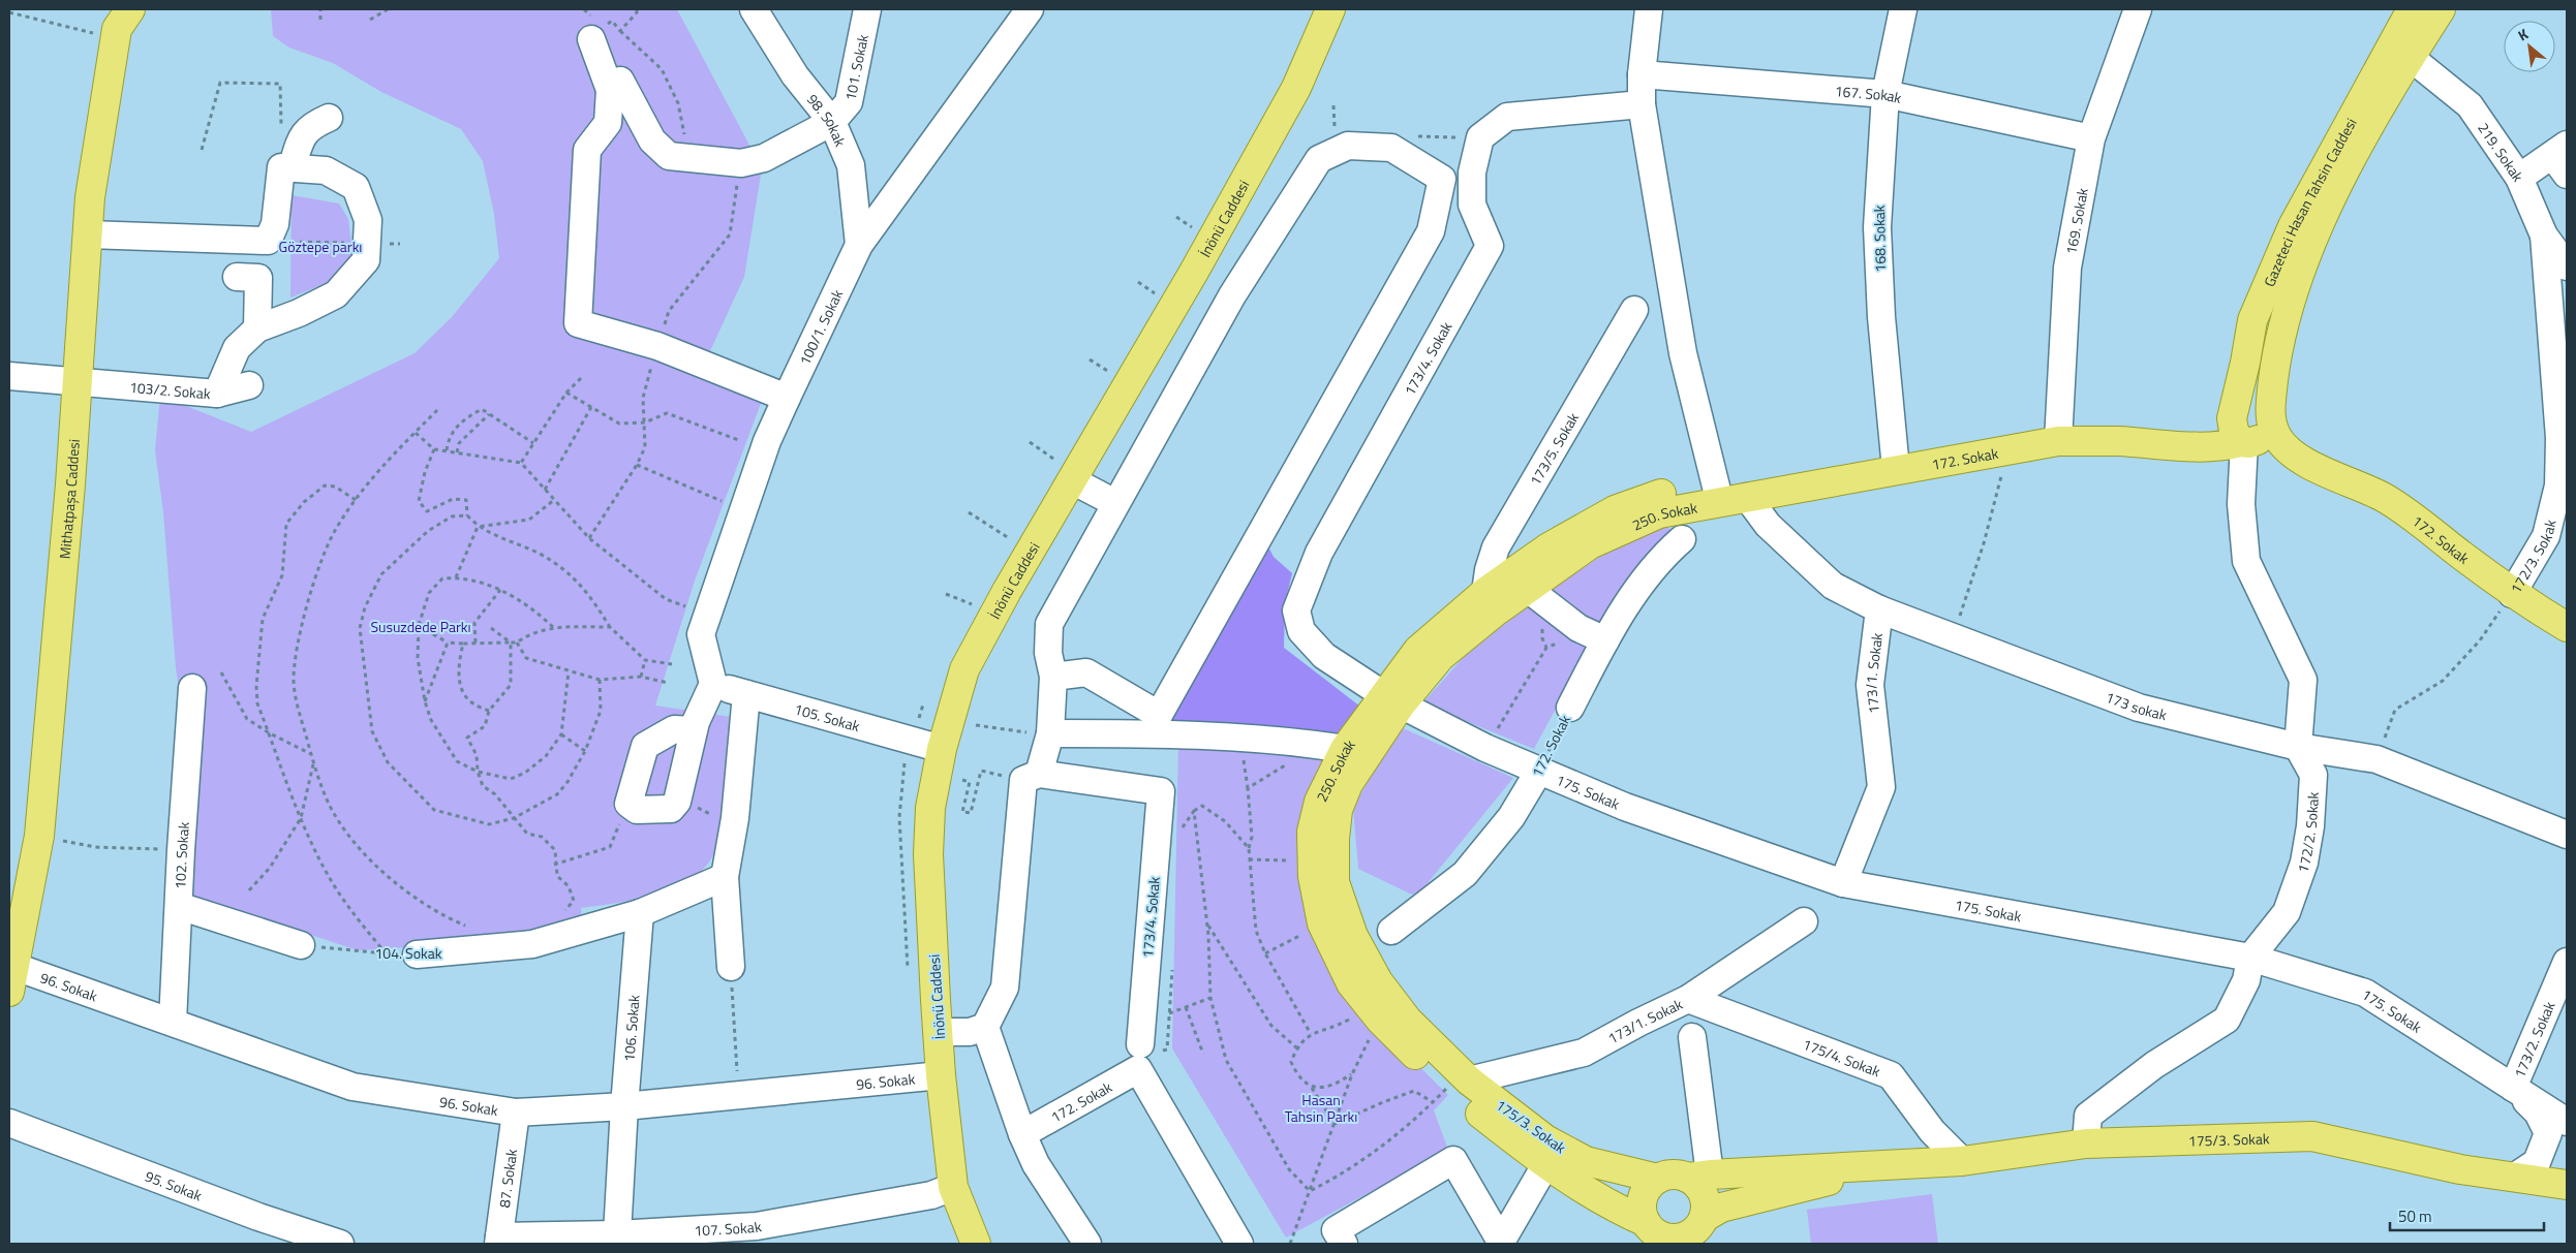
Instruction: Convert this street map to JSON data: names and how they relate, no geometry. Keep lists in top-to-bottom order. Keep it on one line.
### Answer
{"streets":{"main road":["Gazeteci Hasan Tahsin Caddesi","İnönü Caddesi","172. Sokak","Mithatpaşa Caddesi","250. Sokak","175/3. Sokak"],"street":["101. Sokak","167. Sokak","98. Sokak","219. Sokak","169. Sokak","168. Sokak","100/1. Sokak","173/4. Sokak","103/2. Sokak","173/5. Sokak","172/3. Sokak","173/1. Sokak","173 sokak","105. Sokak","175. Sokak","172/2. Sokak","102. Sokak","104. Sokak","96. Sokak","106. Sokak","173/2. Sokak","175/4. Sokak","87. Sokak","95. Sokak","107. Sokak"]},"crossings":[["101. Sokak","98. Sokak"],["167. Sokak","169. Sokak"],["167. Sokak","168. Sokak"],["98. Sokak","100/1. Sokak"],["219. Sokak","Gazeteci Hasan Tahsin Caddesi"],["219. Sokak","172/3. Sokak"],["Gazeteci Hasan Tahsin Caddesi","172. Sokak"],["İnönü Caddesi","105. Sokak"],["İnönü Caddesi","96. Sokak"],["İnönü Caddesi","107. Sokak"],["169. Sokak","172. Sokak"],["168. Sokak","172. Sokak"],["100/1. Sokak","105. Sokak"],["173/4. Sokak","172. Sokak"],["173/4. Sokak","250. Sokak"],["173/4. Sokak","175. Sokak"],["103/2. Sokak","Mithatpaşa Caddesi"],["173/5. Sokak","250. Sokak"],["172. Sokak","250. Sokak"],["172. Sokak","172/3. Sokak"],["172. Sokak","173 sokak"],["172. Sokak","175. Sokak"],["Mithatpaşa Caddesi","96. Sokak"],["250. Sokak","173/1. Sokak"],["250. Sokak","173 sokak"],["250. Sokak","175. Sokak"],["250. Sokak","175/3. Sokak"],["172/3. Sokak","173 sokak"],["173/1. Sokak","173 sokak"],["173/1. Sokak","175. Sokak"],["173/1. Sokak","175/4. Sokak"],["173/1. Sokak","175/3. Sokak"],["173 sokak","172/2. Sokak"],["175. Sokak","172/2. Sokak"],["175. Sokak","173/2. Sokak"],["172/2. Sokak","175/3. Sokak"],["102. Sokak","96. Sokak"],["104. Sokak","106. Sokak"],["96. Sokak","106. Sokak"],["96. Sokak","87. Sokak"],["106. Sokak","107. Sokak"],["175/4. Sokak","175/3. Sokak"],["87. Sokak","107. Sokak"]],"parks":["Göztepe parkı","Susuzdede Parkı","Hasan Tahsin Parkı"],"scale_bar":"50 m","north":"top left"}
